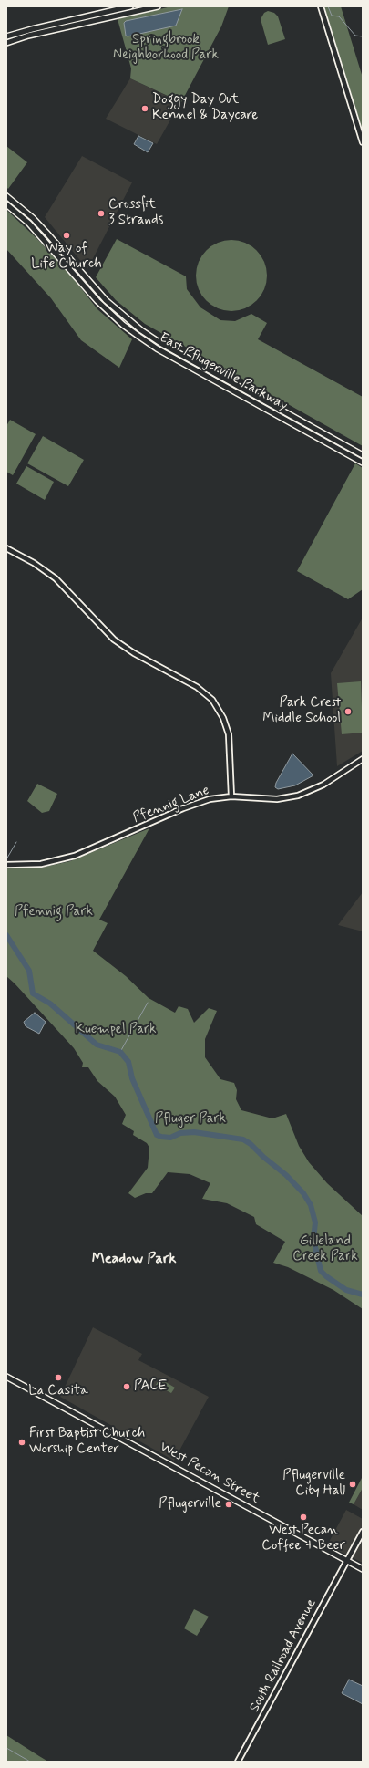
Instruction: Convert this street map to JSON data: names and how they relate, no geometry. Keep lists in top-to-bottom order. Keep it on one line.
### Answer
{"streets":{"main road":["East Pflugerville Parkway","West Pecan Street"],"street":["Pfennig Lane","South Railroad Avenue"]},"crossings":[["West Pecan Street","South Railroad Avenue"]],"districts":["Meadow Park"],"parks":["Springbrook Neighborhood Park","Pfennig Park","Kuempel Park","Pfluger Park","Gilleland Creek Park"],"places":["Doggy Day Out Kennel & Daycare","Crossfit 3 Strands","Way of Life Church","Park Crest Middle School","La Casita","PACE","First Baptist Church Worship Center","Pflugerville City Hall","Pflugerville","West Pecan Coffee + Beer"]}
